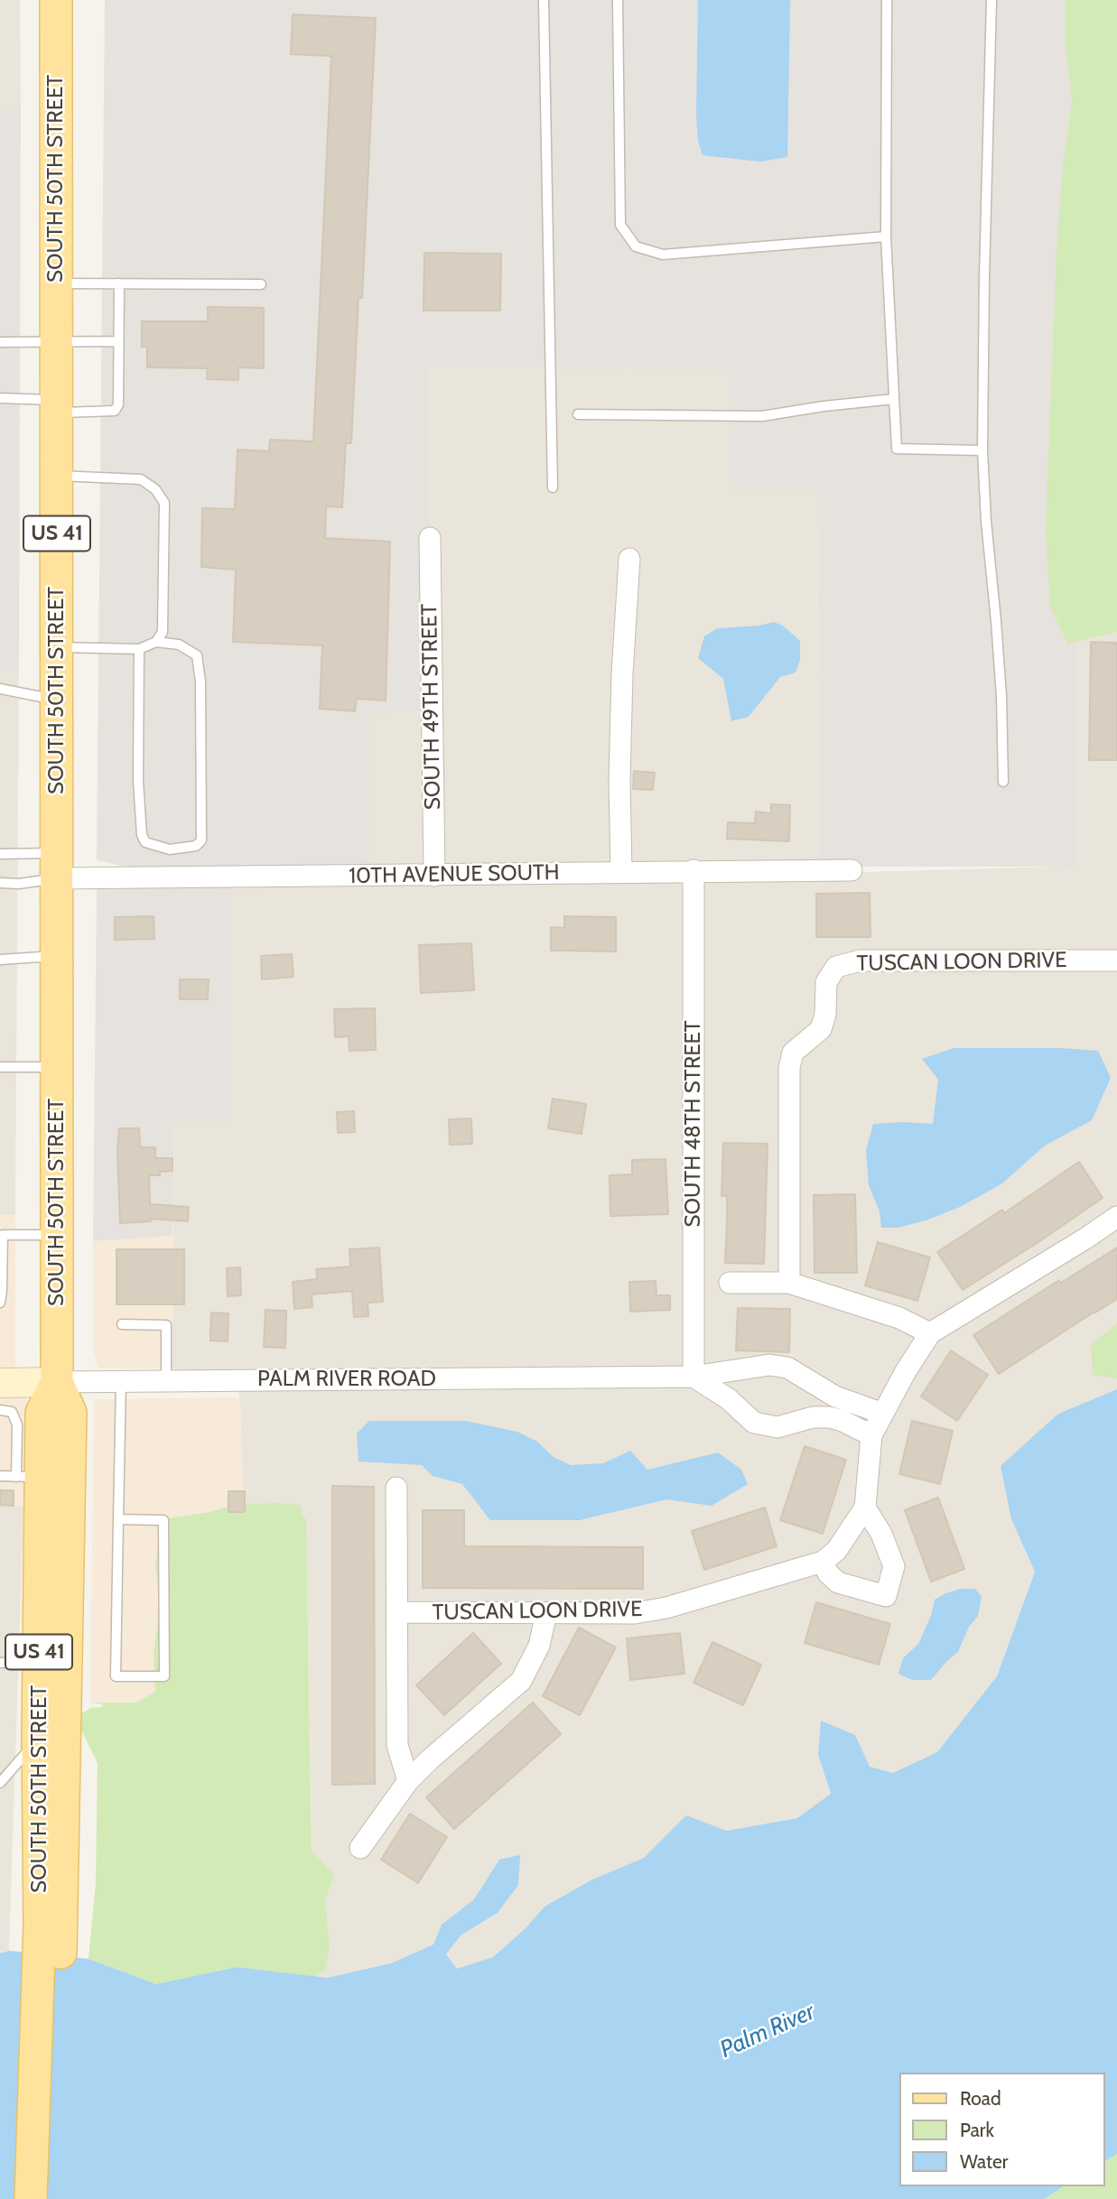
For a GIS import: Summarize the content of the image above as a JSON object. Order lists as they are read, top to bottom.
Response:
{
  "streets": {
    "main road": ["SOUTH 50TH STREET", "US 41"],
    "street": [
      "SOUTH 49TH STREET",
      "10TH AVENUE SOUTH",
      "TUSCAN LOON DRIVE",
      "SOUTH 48TH STREET",
      "PALM RIVER ROAD"
    ]
  },
  "crossings": [
    ["SOUTH 50TH STREET", "10TH AVENUE SOUTH"],
    ["SOUTH 50TH STREET", "PALM RIVER ROAD"],
    ["SOUTH 49TH STREET", "10TH AVENUE SOUTH"],
    ["10TH AVENUE SOUTH", "SOUTH 48TH STREET"],
    ["SOUTH 48TH STREET", "PALM RIVER ROAD"]
  ],
  "water": ["Palm River"],
  "legend": ["Road", "Park", "Water"]
}
